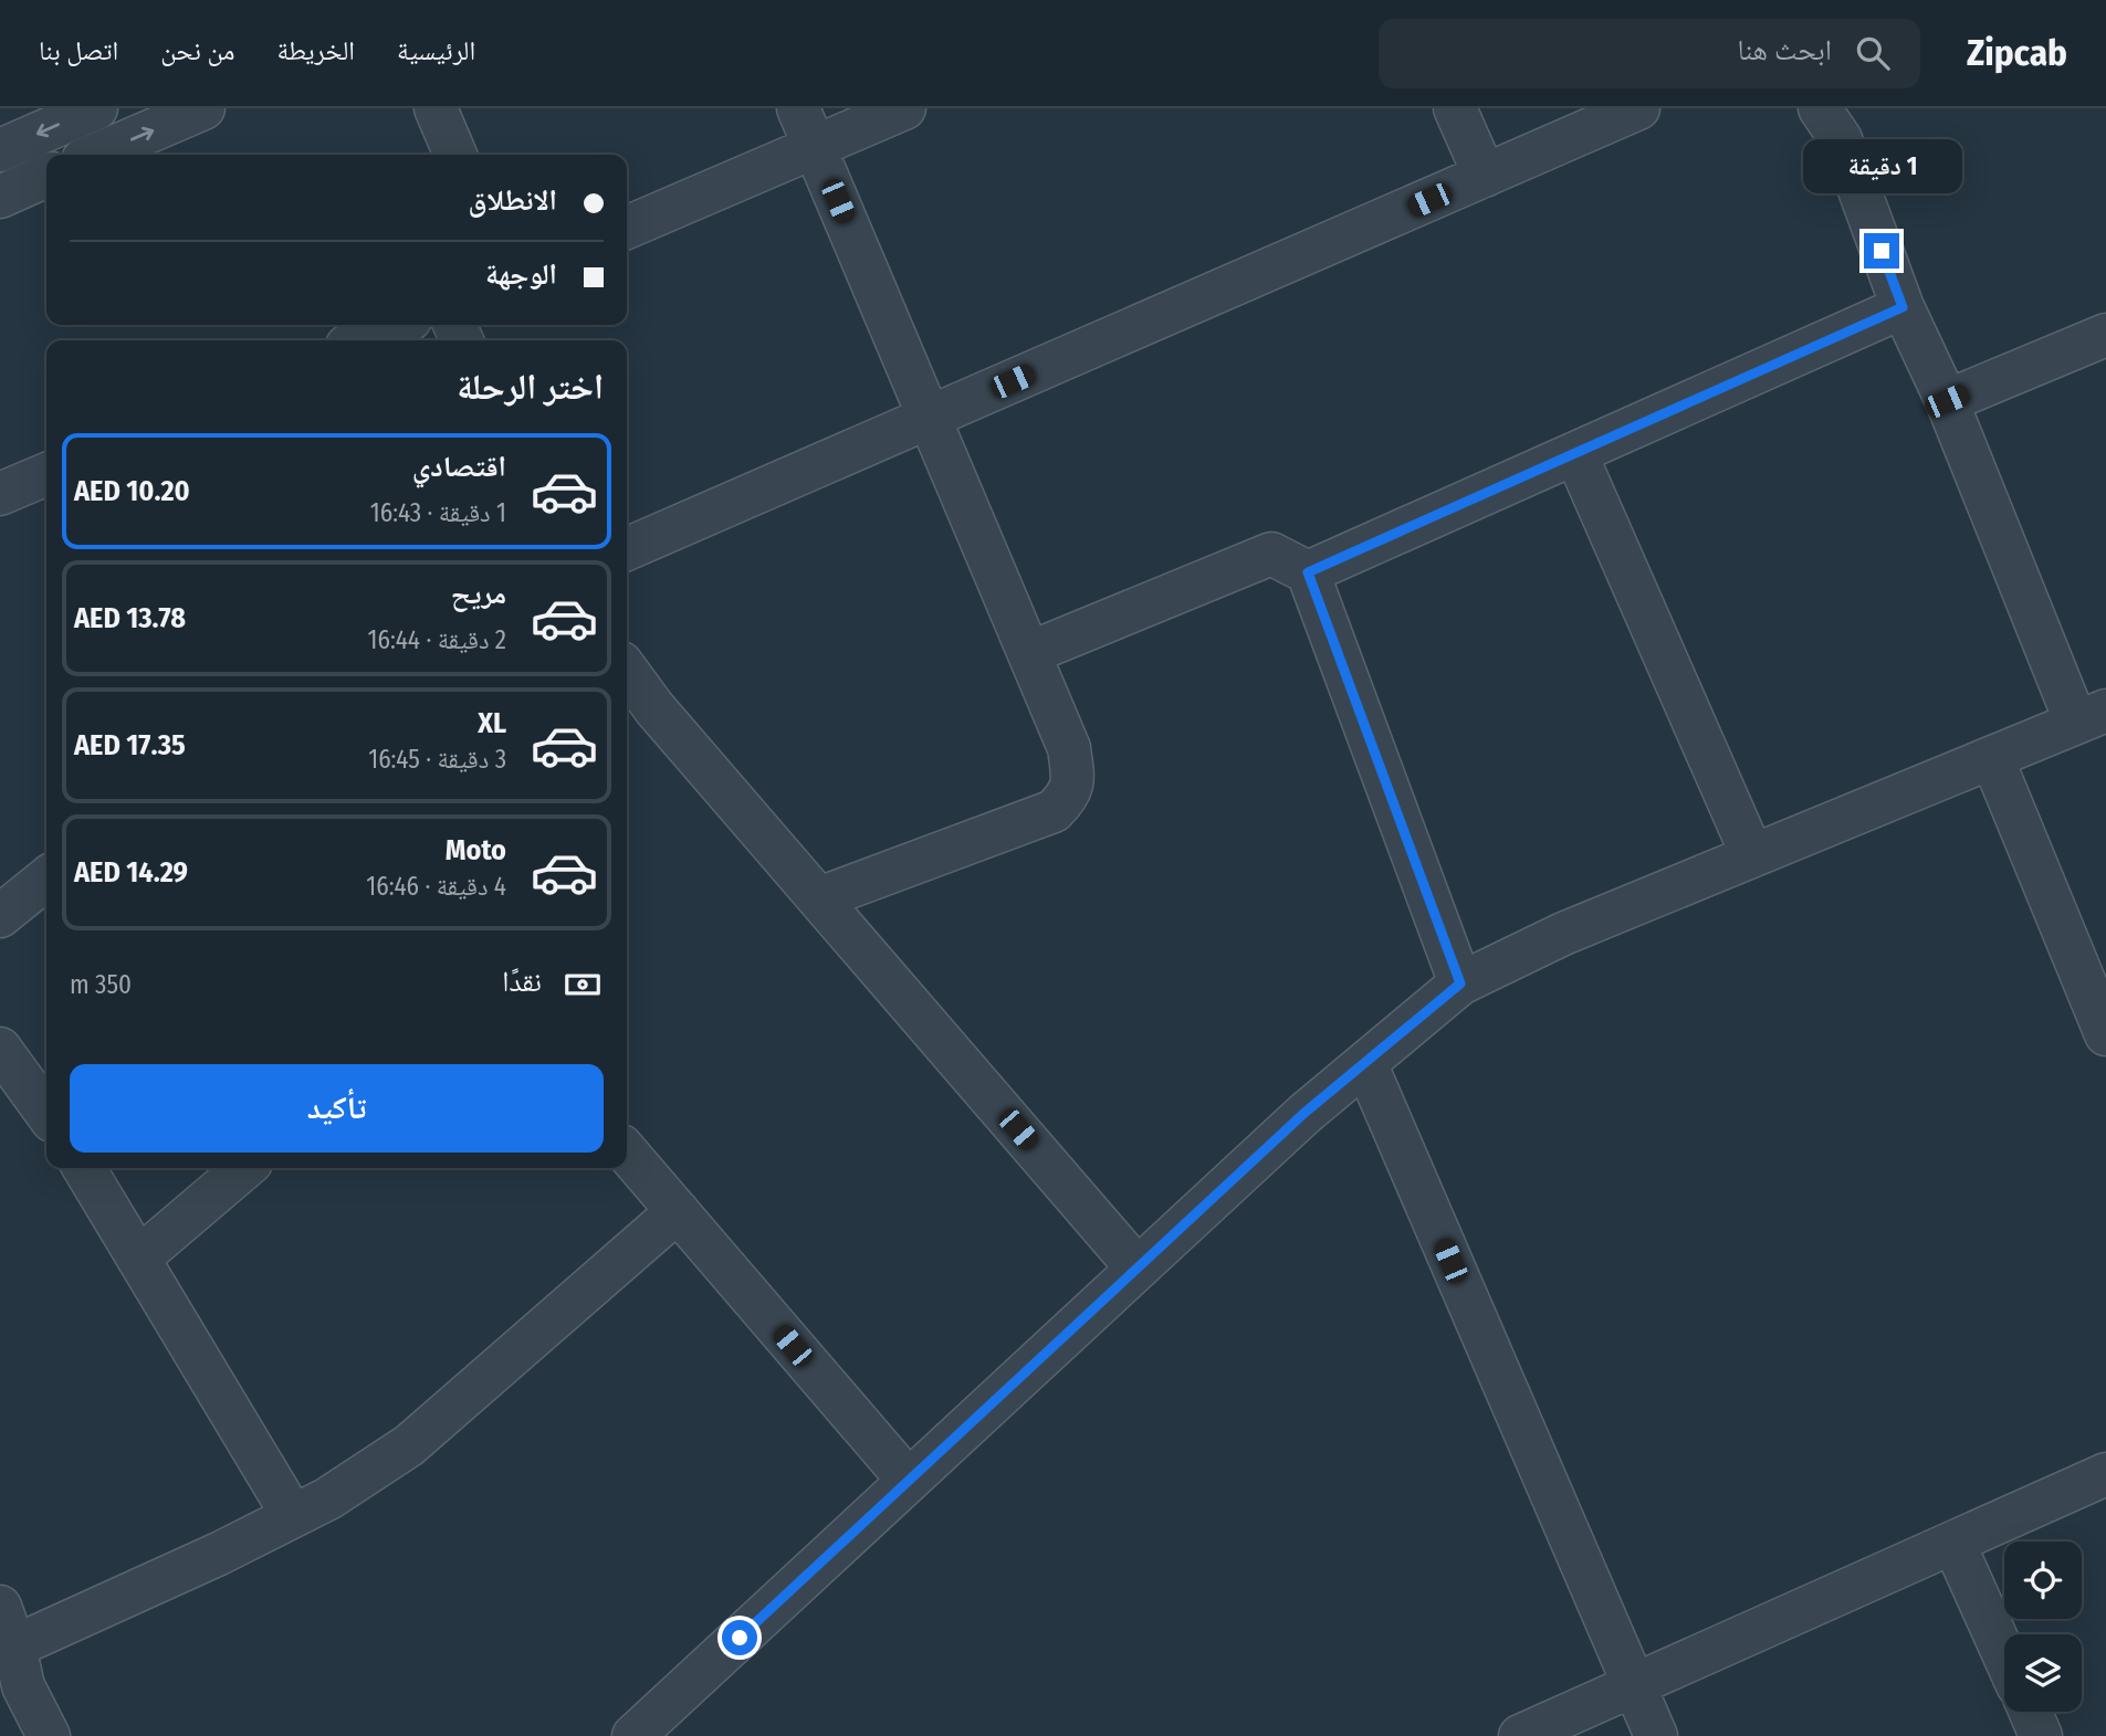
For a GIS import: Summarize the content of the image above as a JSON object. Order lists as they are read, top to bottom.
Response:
{
  "page": {
    "header": "Zipcab",
    "search": "ابحث هنا",
    "nav": [
      "الرئيسية",
      "الخريطة",
      "من نحن",
      "اتصل بنا"
    ],
    "bubble": "1 دقيقة",
    "banner": ["الانطلاق", "الوجهة"],
    "heading": "اختر الرحلة",
    "list": [
      {
        "name": "اقتصادي",
        "note": "1 دقيقة · 16:43",
        "value": "AED 10.20"
      },
      {
        "name": "مريح",
        "note": "2 دقيقة · 16:44",
        "value": "AED 13.78"
      },
      {
        "name": "XL",
        "note": "3 دقيقة · 16:45",
        "value": "AED 17.35"
      },
      {
        "name": "Moto",
        "note": "4 دقيقة · 16:46",
        "value": "AED 14.29"
      }
    ],
    "pay": ["نقدًا", "350 m"],
    "buttons": "تأكيد"
  }
}
